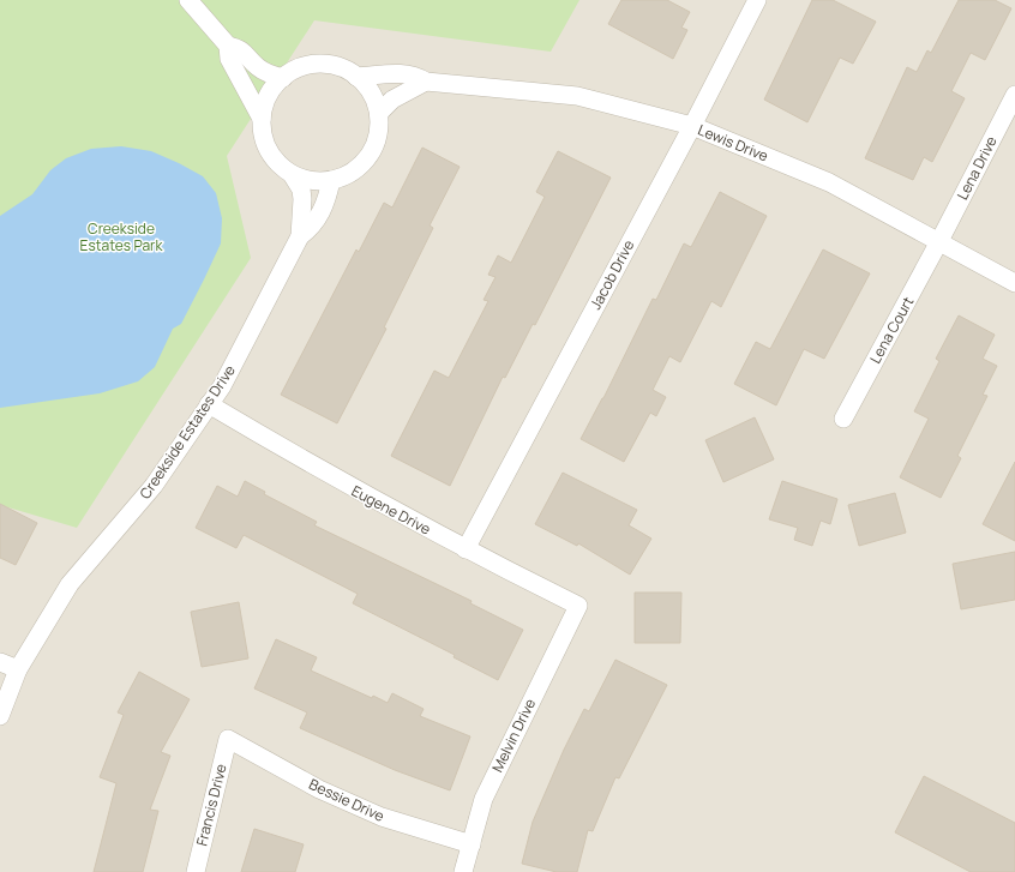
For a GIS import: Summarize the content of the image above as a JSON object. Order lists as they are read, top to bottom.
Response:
{
  "streets": {
    "street": [
      "Lewis Drive",
      "Lena Drive",
      "Jacob Drive",
      "Lena Court",
      "Creekside Estates Drive",
      "Eugene Drive",
      "Melvin Drive",
      "Bessie Drive",
      "Francis Drive"
    ]
  },
  "crossings": [
    ["Lewis Drive", "Lena Drive"],
    ["Lewis Drive", "Jacob Drive"],
    ["Lewis Drive", "Lena Court"],
    ["Lewis Drive", "Creekside Estates Drive"],
    ["Lena Drive", "Lena Court"],
    ["Jacob Drive", "Eugene Drive"],
    ["Creekside Estates Drive", "Eugene Drive"],
    ["Eugene Drive", "Melvin Drive"],
    ["Melvin Drive", "Bessie Drive"],
    ["Bessie Drive", "Francis Drive"]
  ],
  "parks": ["Creekside Estates Park"]
}
